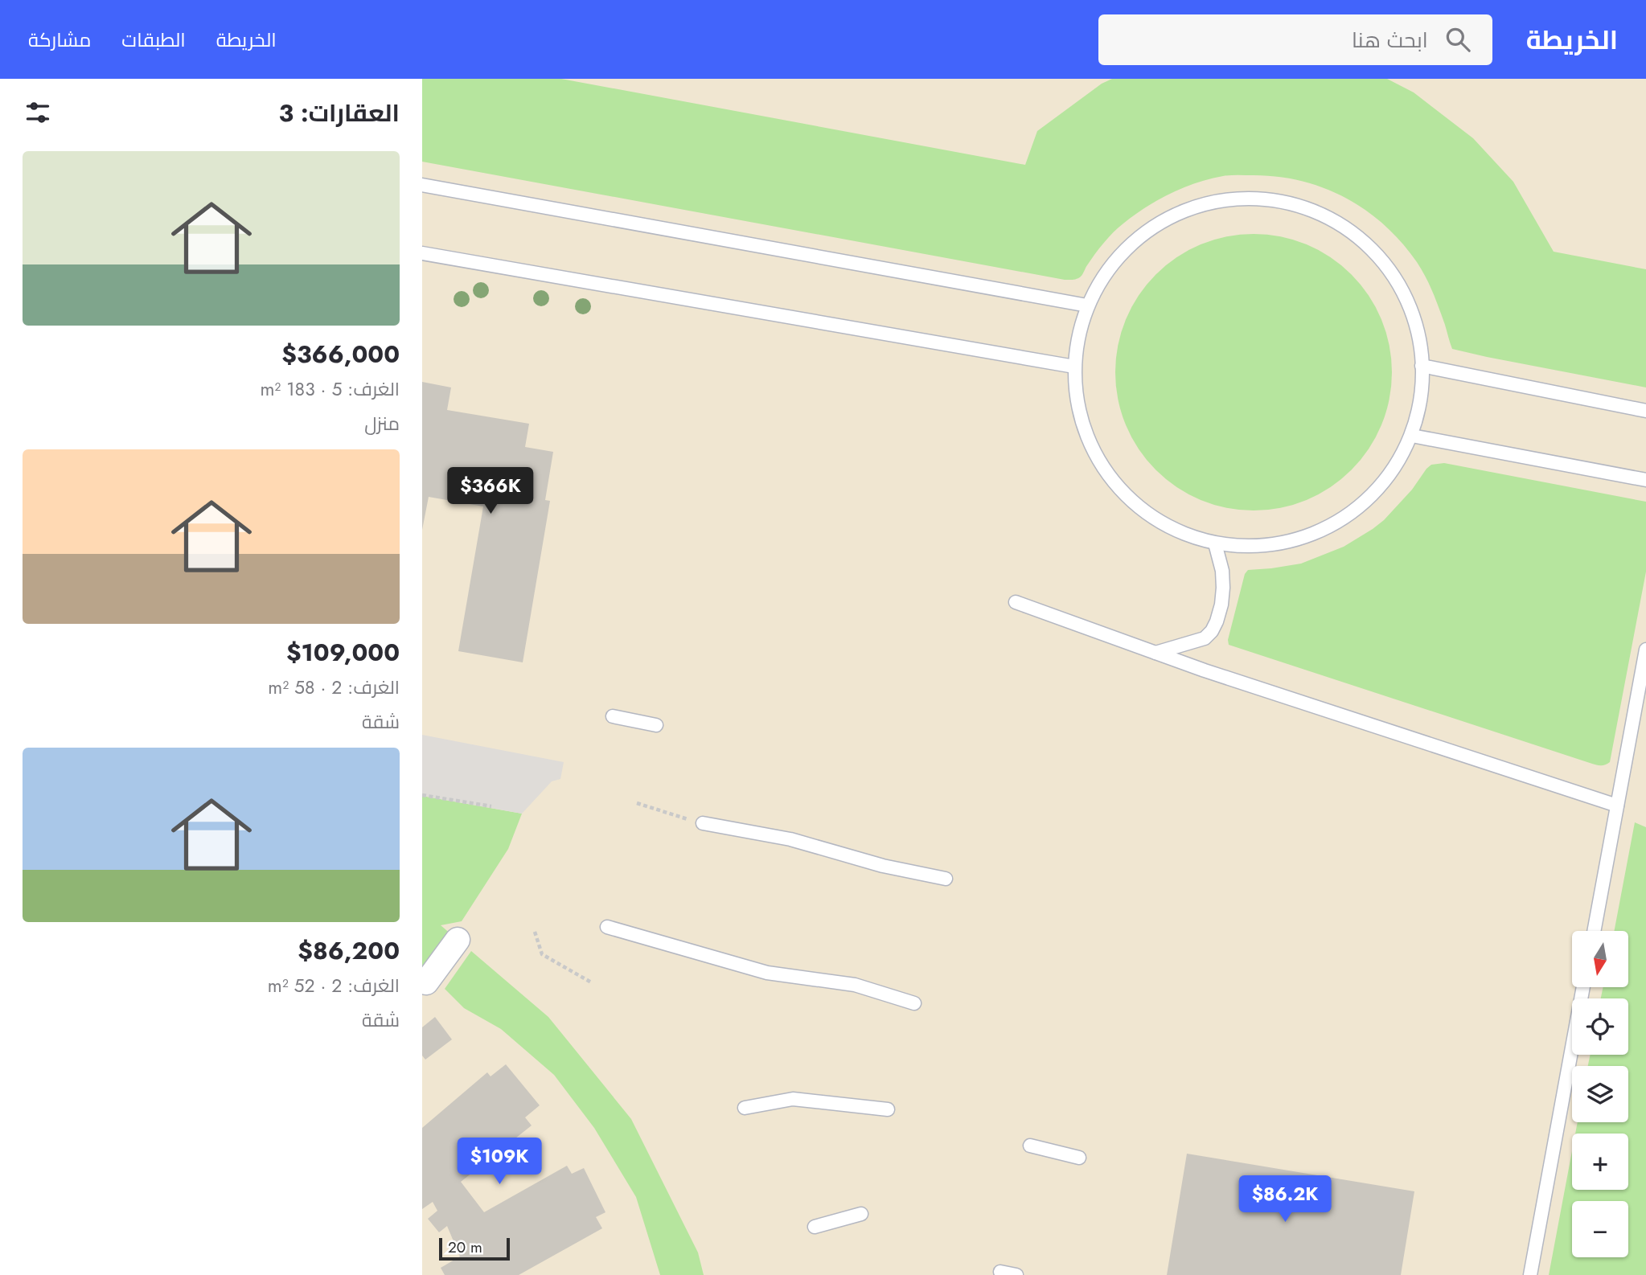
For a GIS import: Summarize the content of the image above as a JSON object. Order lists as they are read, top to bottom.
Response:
{
  "scale_bar": "20 m",
  "north": "bottom",
  "page": {
    "header": "الخريطة",
    "search": "ابحث هنا",
    "nav": ["الخريطة", "الطبقات", "مشاركة"],
    "heading": "العقارات: 3",
    "list": [
      {
        "name": "$366,000",
        "note": "الغرف: 5 · 183 m² · منزل"
      },
      {
        "name": "$109,000",
        "note": "الغرف: 2 · 58 m² · شقة"
      },
      {
        "name": "$86,200",
        "note": "الغرف: 2 · 52 m² · شقة"
      }
    ],
    "price": ["$366K", "$109K", "$86.2K"],
    "map_buttons": ["+", "−"],
    "scale": "20 m"
  }
}
